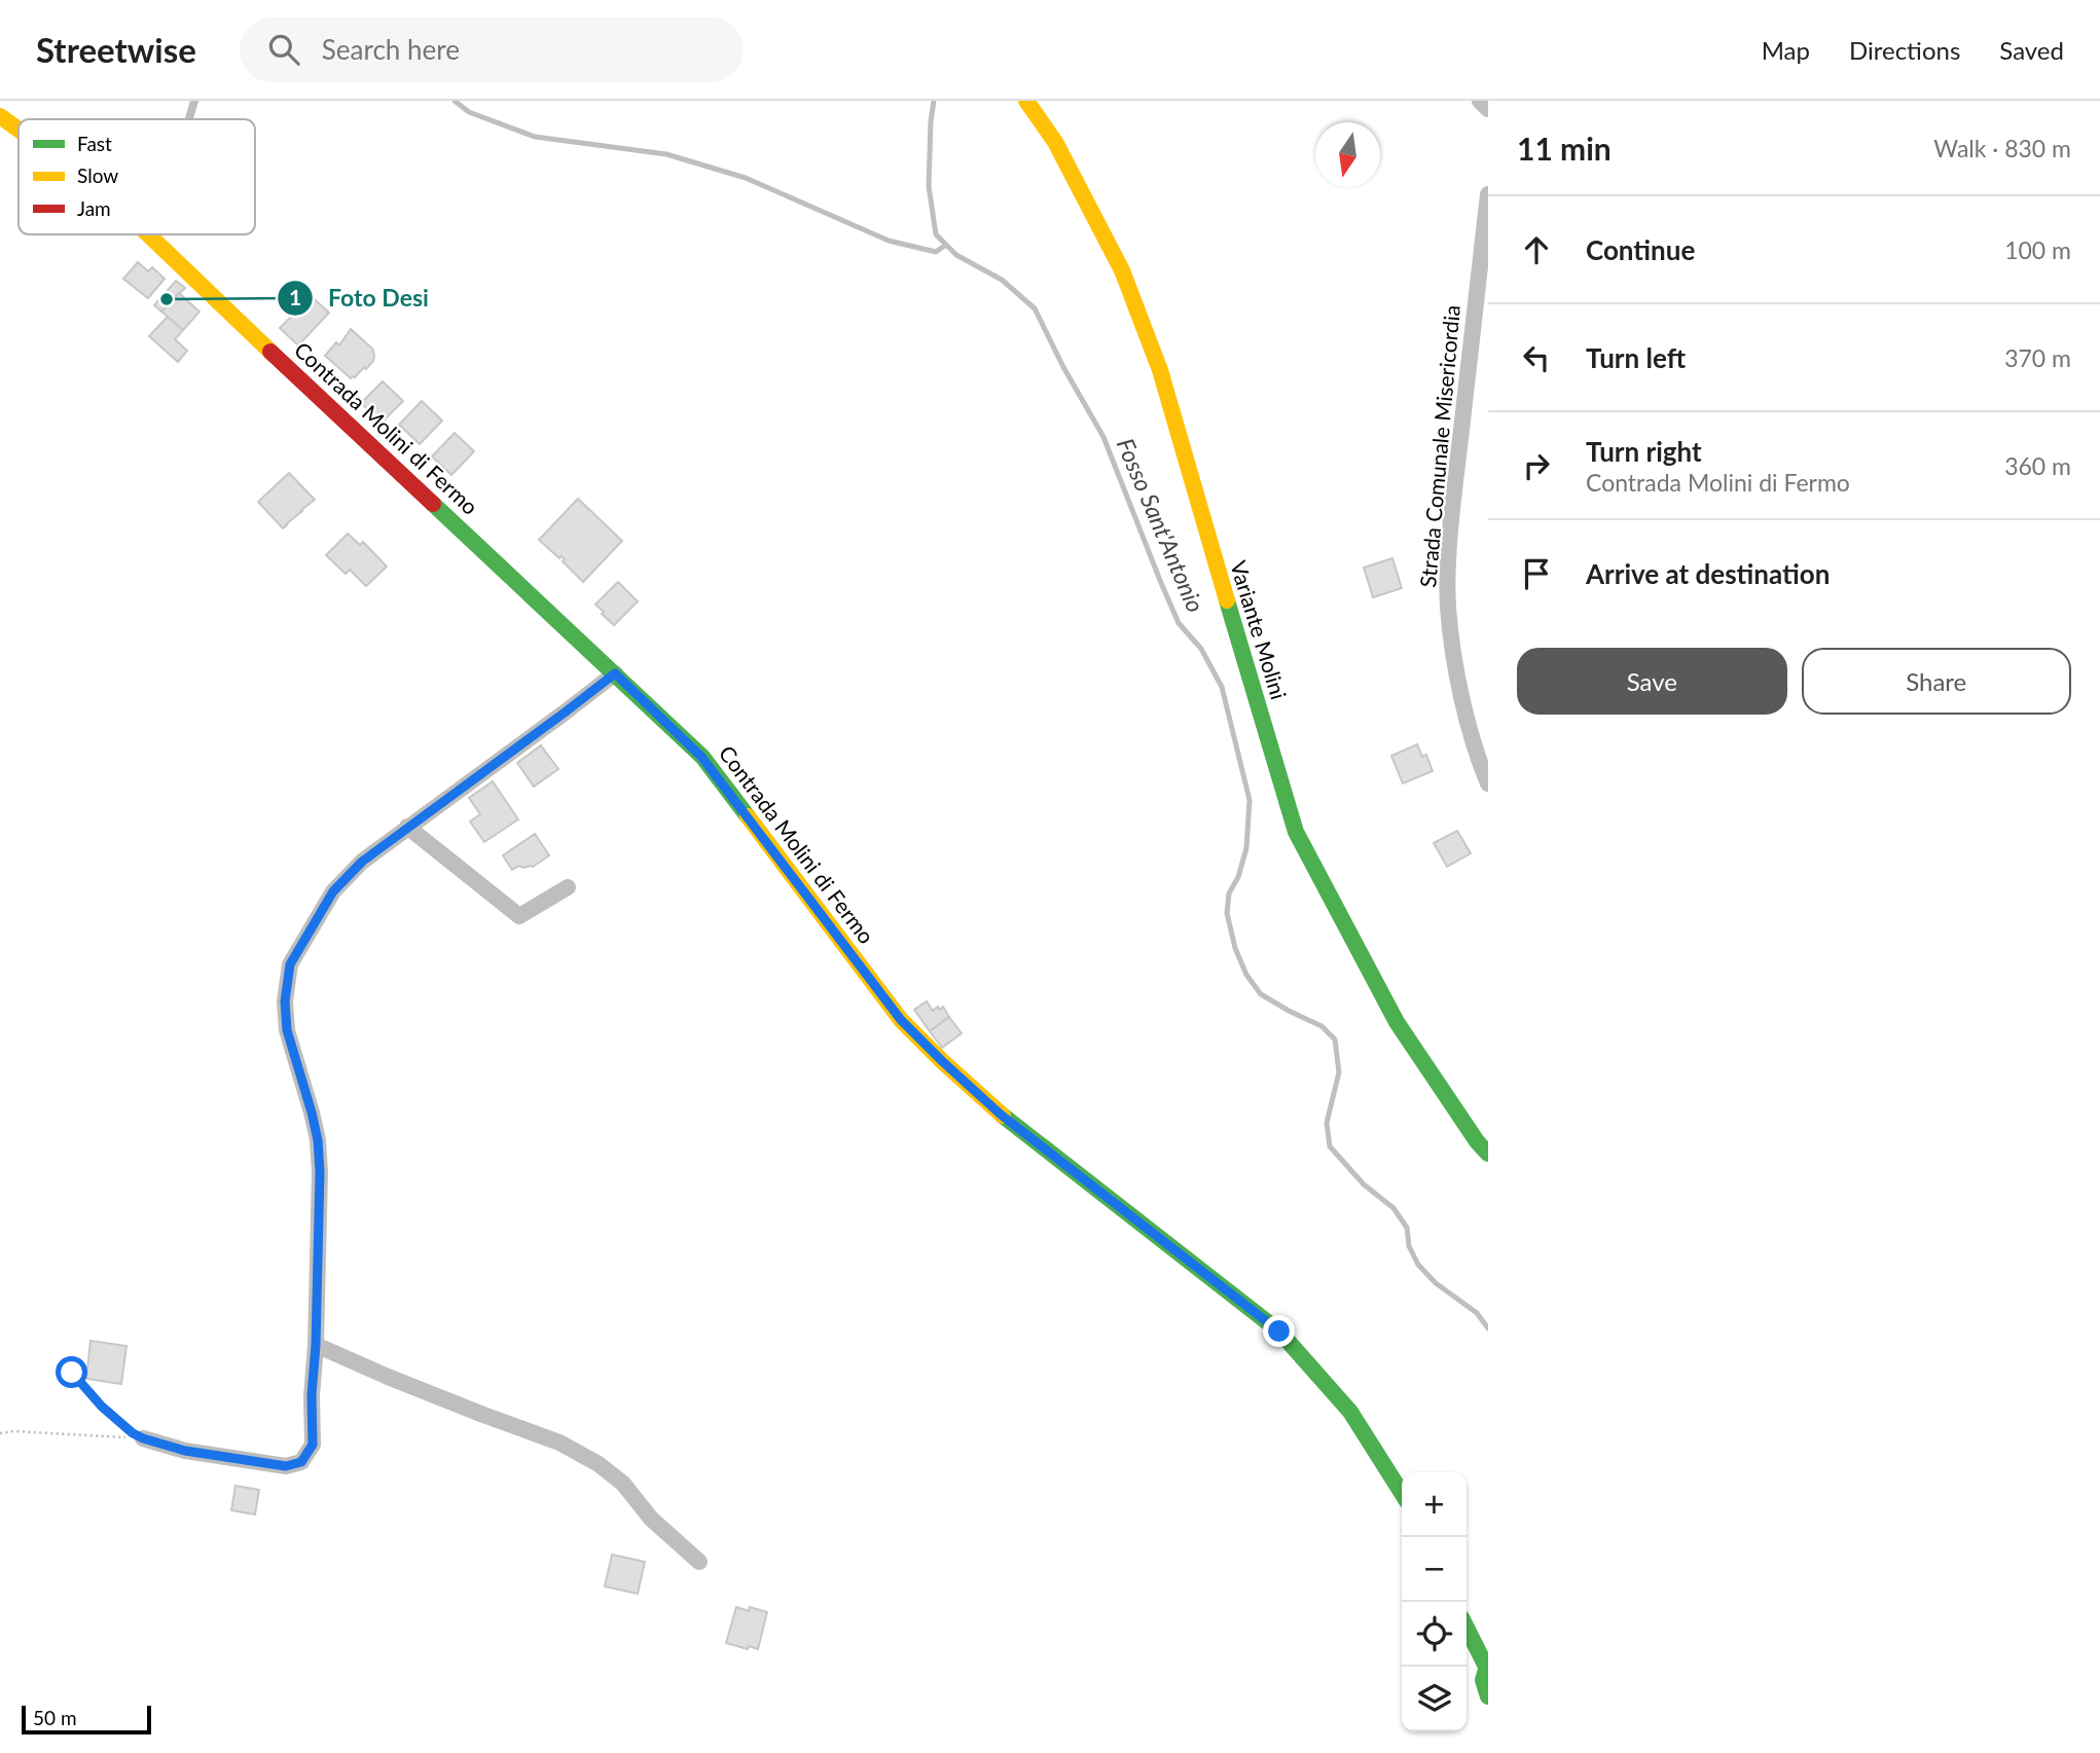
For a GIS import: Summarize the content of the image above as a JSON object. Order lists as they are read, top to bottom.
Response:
{
  "streets": {
    "main road": ["Contrada Molini di Fermo", "Variante Molini"],
    "street": ["Strada Comunale Misericordia"]
  },
  "water": ["Fosso Sant'Antonio"],
  "places": ["Foto Desi"],
  "legend": ["Fast", "Slow", "Jam"],
  "scale_bar": "50 m",
  "north": "bottom",
  "page": {
    "header": "Streetwise",
    "search": "Search here",
    "nav": ["Map", "Directions", "Saved"],
    "heading": ["11 min", "Walk · 830 m"],
    "list": [
      ["Continue", "100 m"],
      ["Turn left", "370 m"],
      ["Turn right", "Contrada Molini di Fermo", "360 m"],
      "Arrive at destination"
    ],
    "buttons": ["Save", "Share"],
    "map_buttons": ["+", "−"],
    "scale": "50 m"
  }
}
